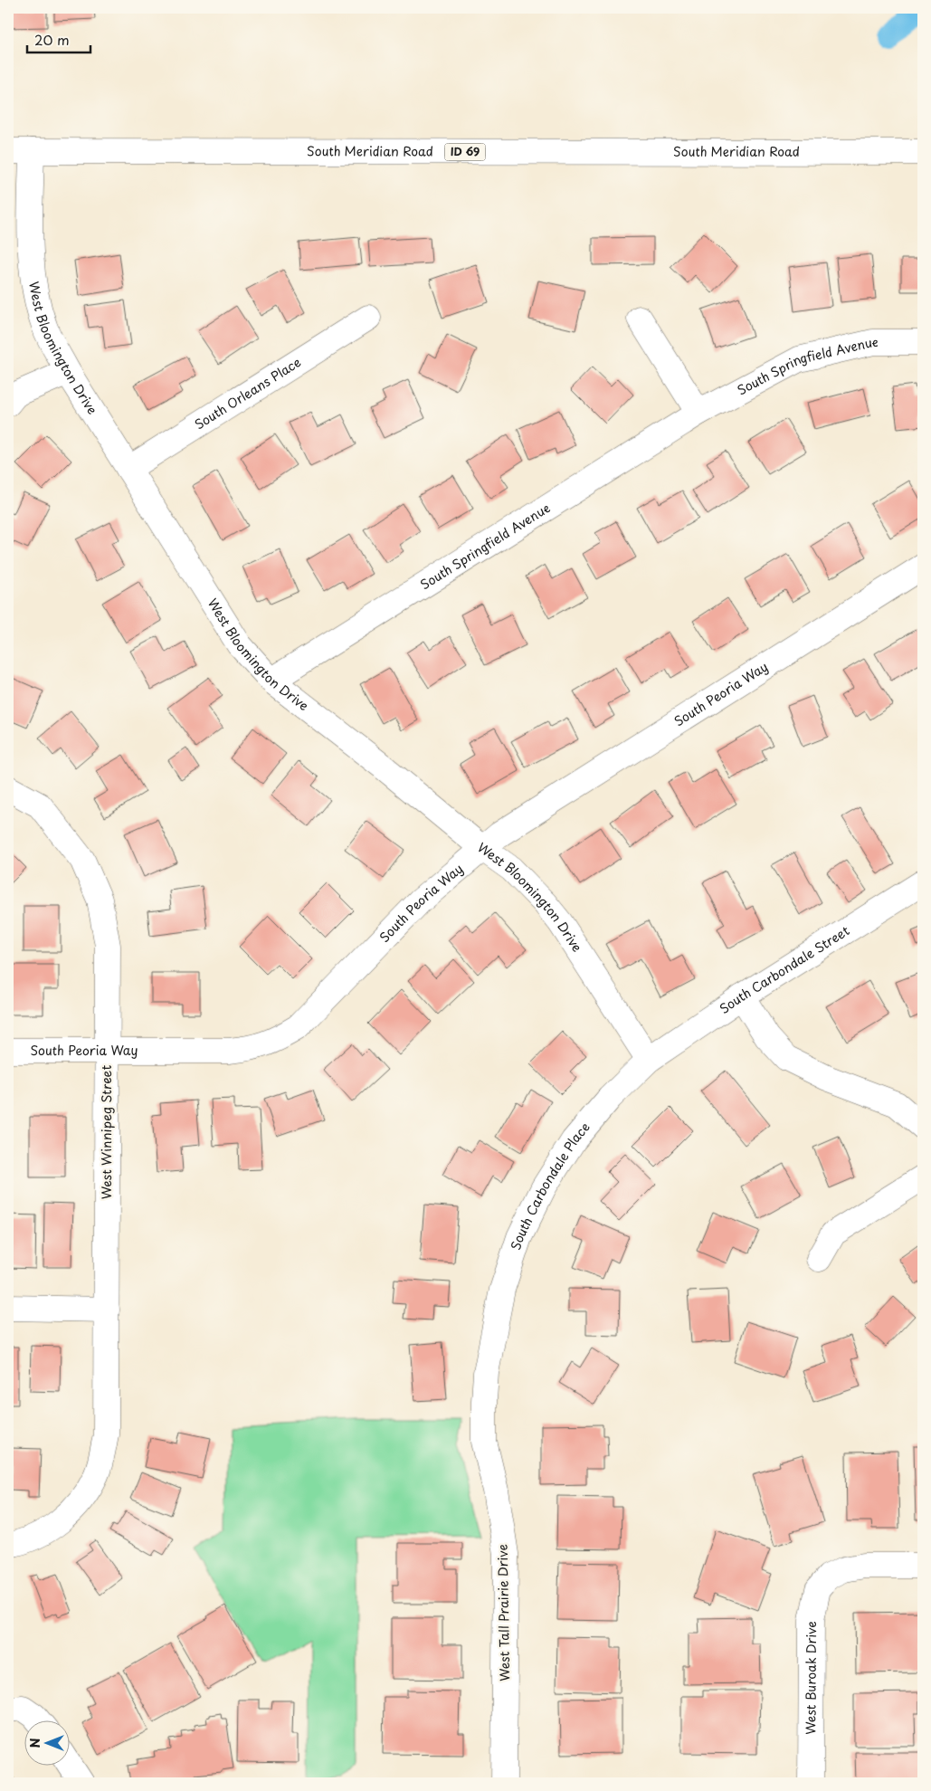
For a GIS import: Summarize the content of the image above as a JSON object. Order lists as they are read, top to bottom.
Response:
{
  "streets": {
    "street": [
      "South Meridian Road",
      "ID 69",
      "West Bloomington Drive",
      "South Springfield Avenue",
      "South Orleans Place",
      "South Peoria Way",
      "South Carbondale Street",
      "West Winnipeg Street",
      "South Carbondale Place",
      "West Tall Prairie Drive",
      "West Buroak Drive"
    ]
  },
  "crossings": [
    ["South Meridian Road", "West Bloomington Drive"],
    ["West Bloomington Drive", "South Springfield Avenue"],
    ["West Bloomington Drive", "South Orleans Place"],
    ["West Bloomington Drive", "South Peoria Way"],
    ["West Bloomington Drive", "South Carbondale Street"],
    ["West Bloomington Drive", "South Carbondale Place"],
    ["South Peoria Way", "West Winnipeg Street"],
    ["South Carbondale Street", "South Carbondale Place"],
    ["South Carbondale Place", "West Tall Prairie Drive"]
  ],
  "scale_bar": "20 m",
  "north": "left"
}
